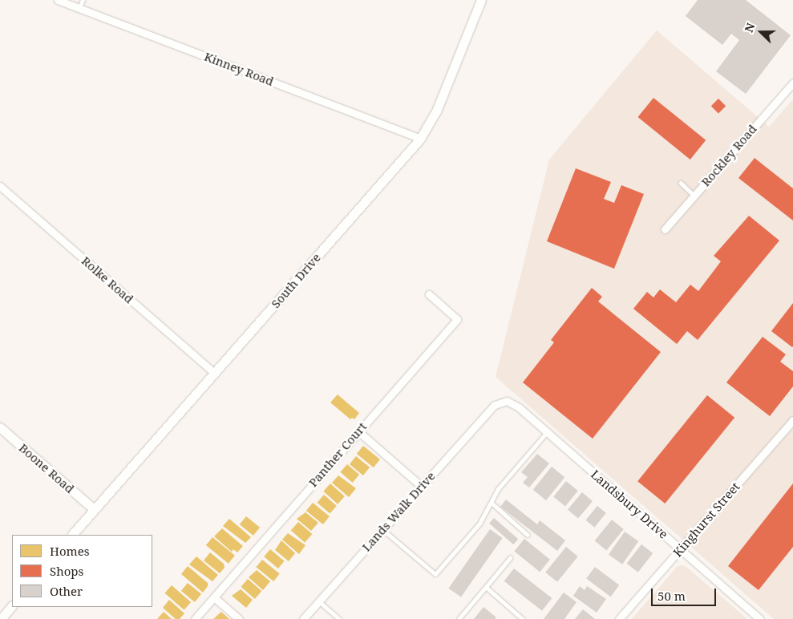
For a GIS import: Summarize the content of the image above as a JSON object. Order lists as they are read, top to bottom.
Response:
{
  "streets": {
    "street": [
      "Kinney Road",
      "Rockley Road",
      "Rolke Road",
      "South Drive",
      "Panther Court",
      "Boone Road",
      "Landsbury Drive",
      "Lands Walk Drive",
      "Kinghurst Street"
    ]
  },
  "crossings": [
    ["Kinney Road", "South Drive"],
    ["Rolke Road", "South Drive"],
    ["South Drive", "Boone Road"],
    ["Landsbury Drive", "Lands Walk Drive"],
    ["Landsbury Drive", "Kinghurst Street"]
  ],
  "legend": ["Homes", "Shops", "Other"],
  "scale_bar": "50 m",
  "north": "left"
}
